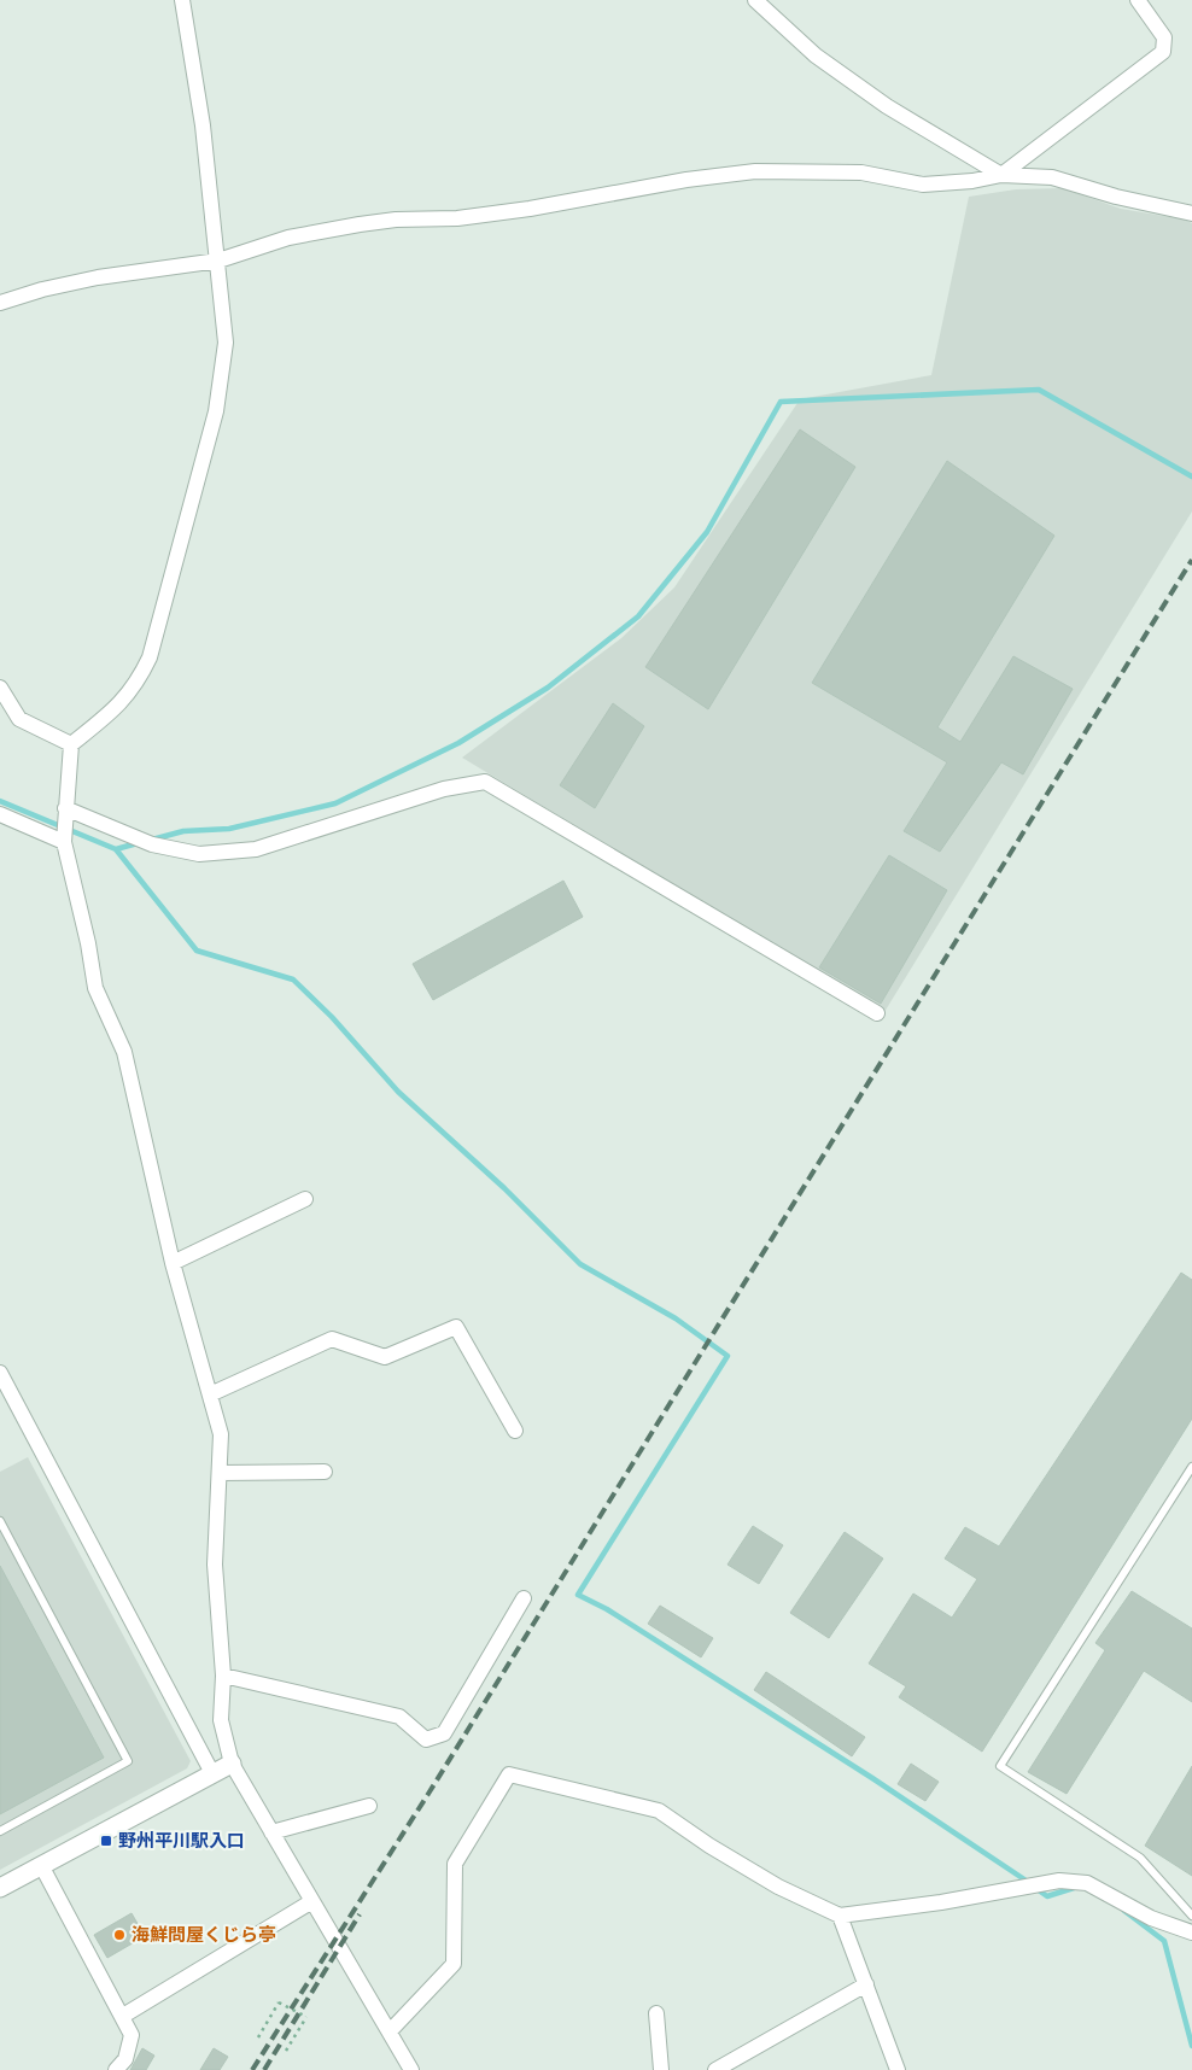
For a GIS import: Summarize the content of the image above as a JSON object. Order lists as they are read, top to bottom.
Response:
{
  "places": {
    "transit": ["野州平川駅入口"],
    "other": ["海鮮問屋くじら亭"]
  }
}
